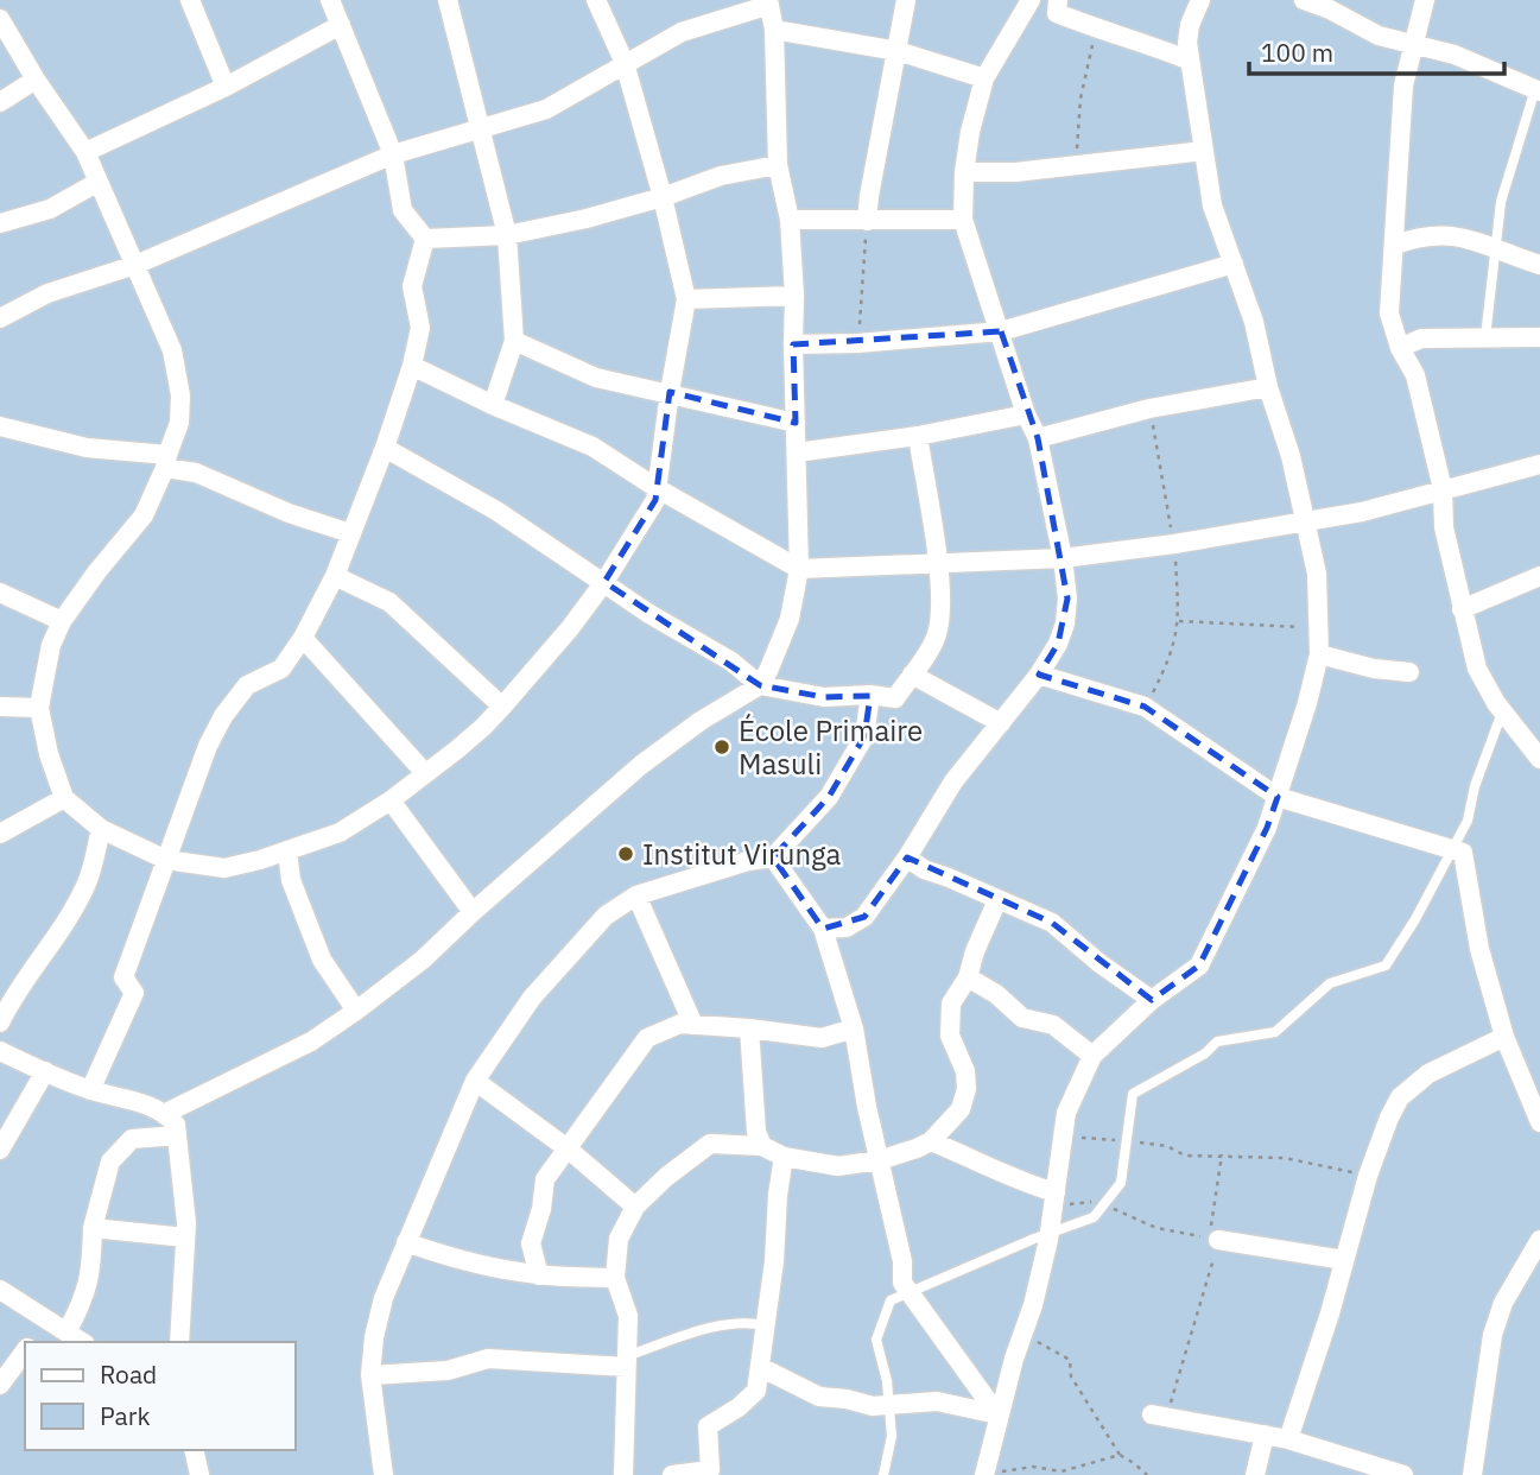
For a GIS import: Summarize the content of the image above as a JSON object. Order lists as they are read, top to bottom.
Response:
{
  "places": ["École Primaire Masuli", "Institut Virunga"],
  "legend": ["Road", "Park"],
  "scale_bar": "100 m"
}
